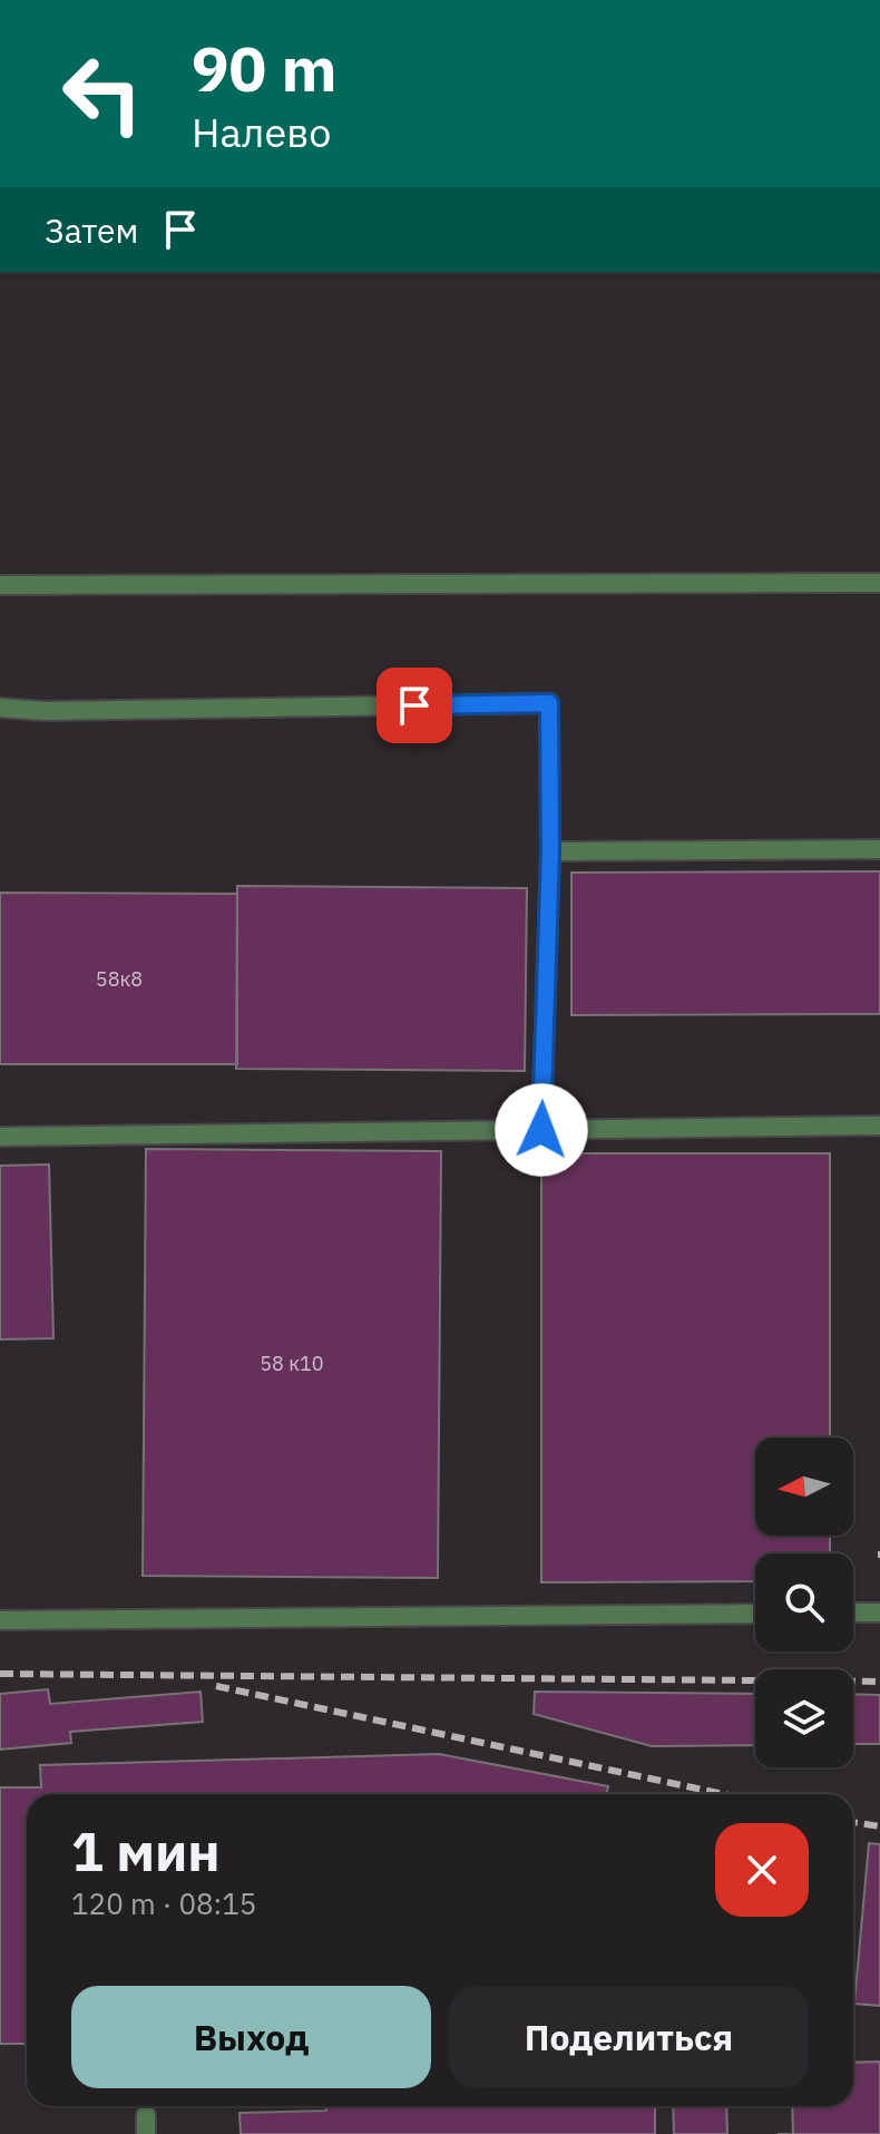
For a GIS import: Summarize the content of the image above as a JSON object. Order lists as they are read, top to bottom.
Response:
{
  "house_numbers": ["58к8", "58 к10"],
  "north": "left",
  "page": {
    "turn": ["90 m", "Налево"],
    "then": "Затем",
    "heading": ["1 мин", "120 m · 08:15"],
    "buttons": ["Выход", "Поделиться"]
  }
}
